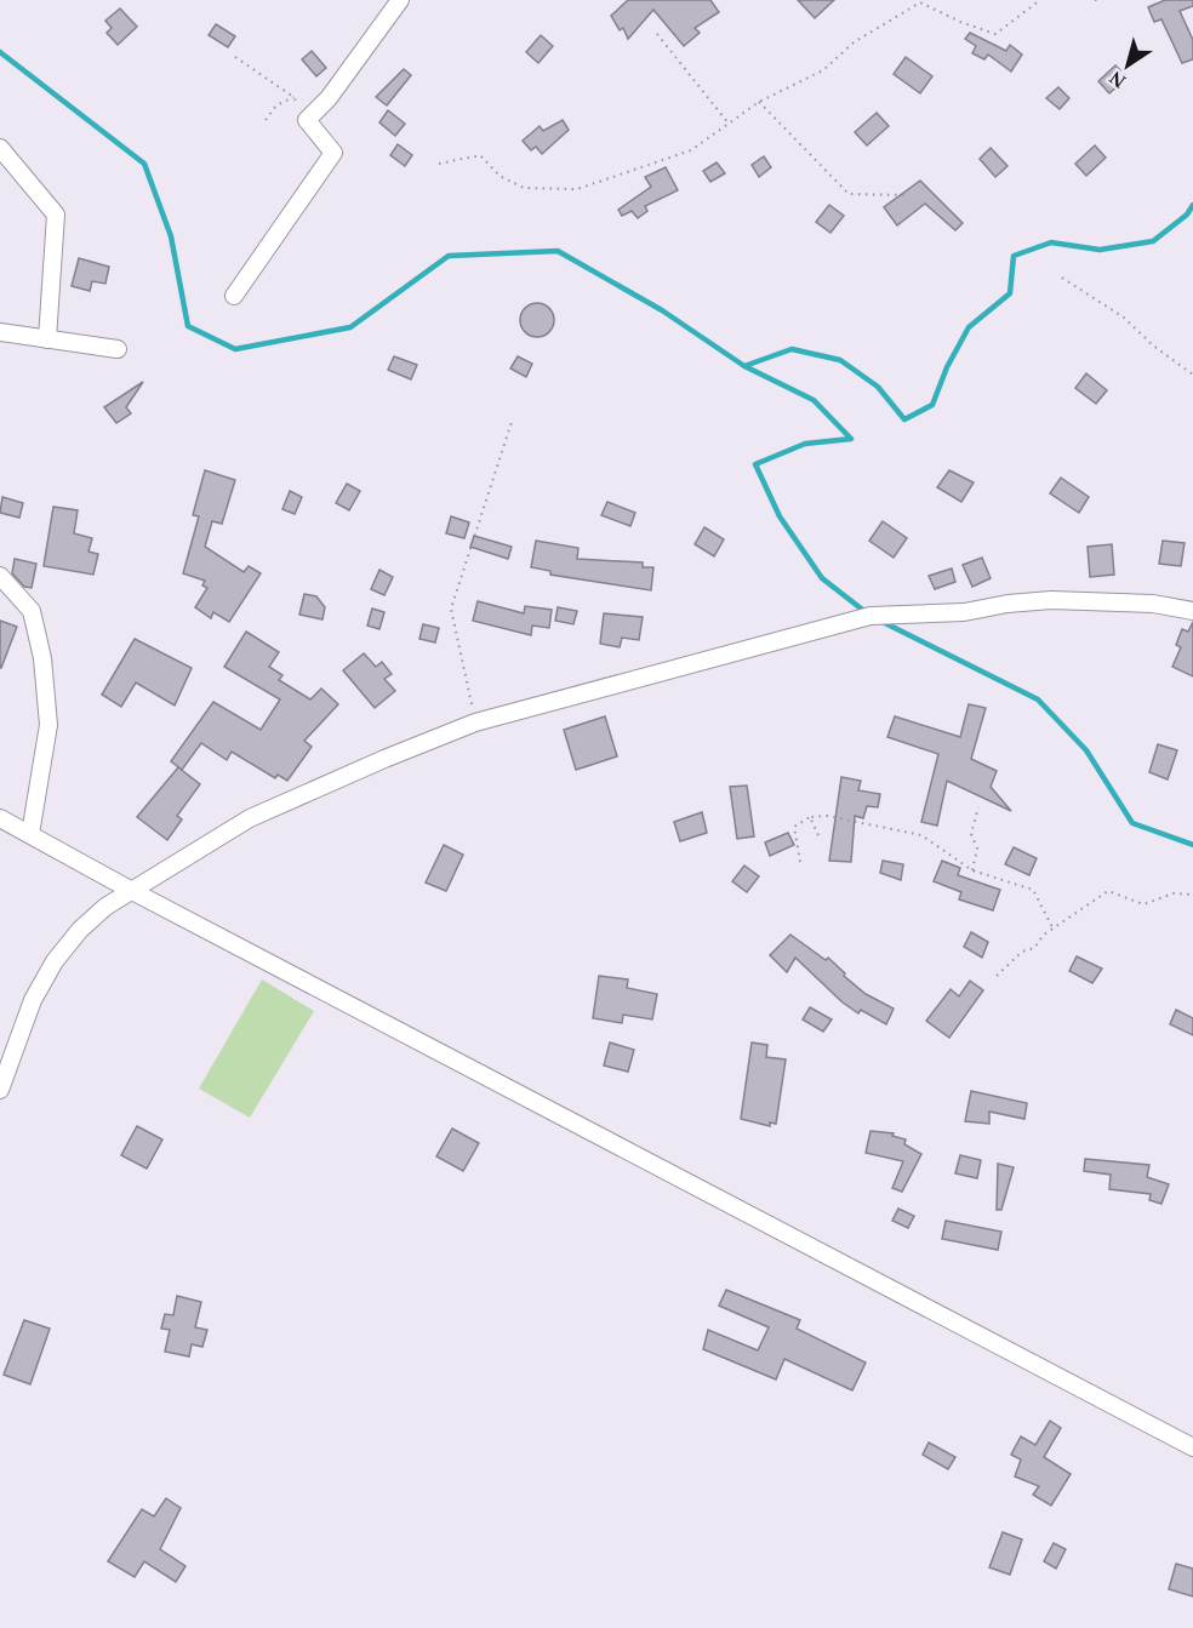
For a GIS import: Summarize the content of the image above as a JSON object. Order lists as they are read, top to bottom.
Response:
{
  "north": "bottom left"
}
